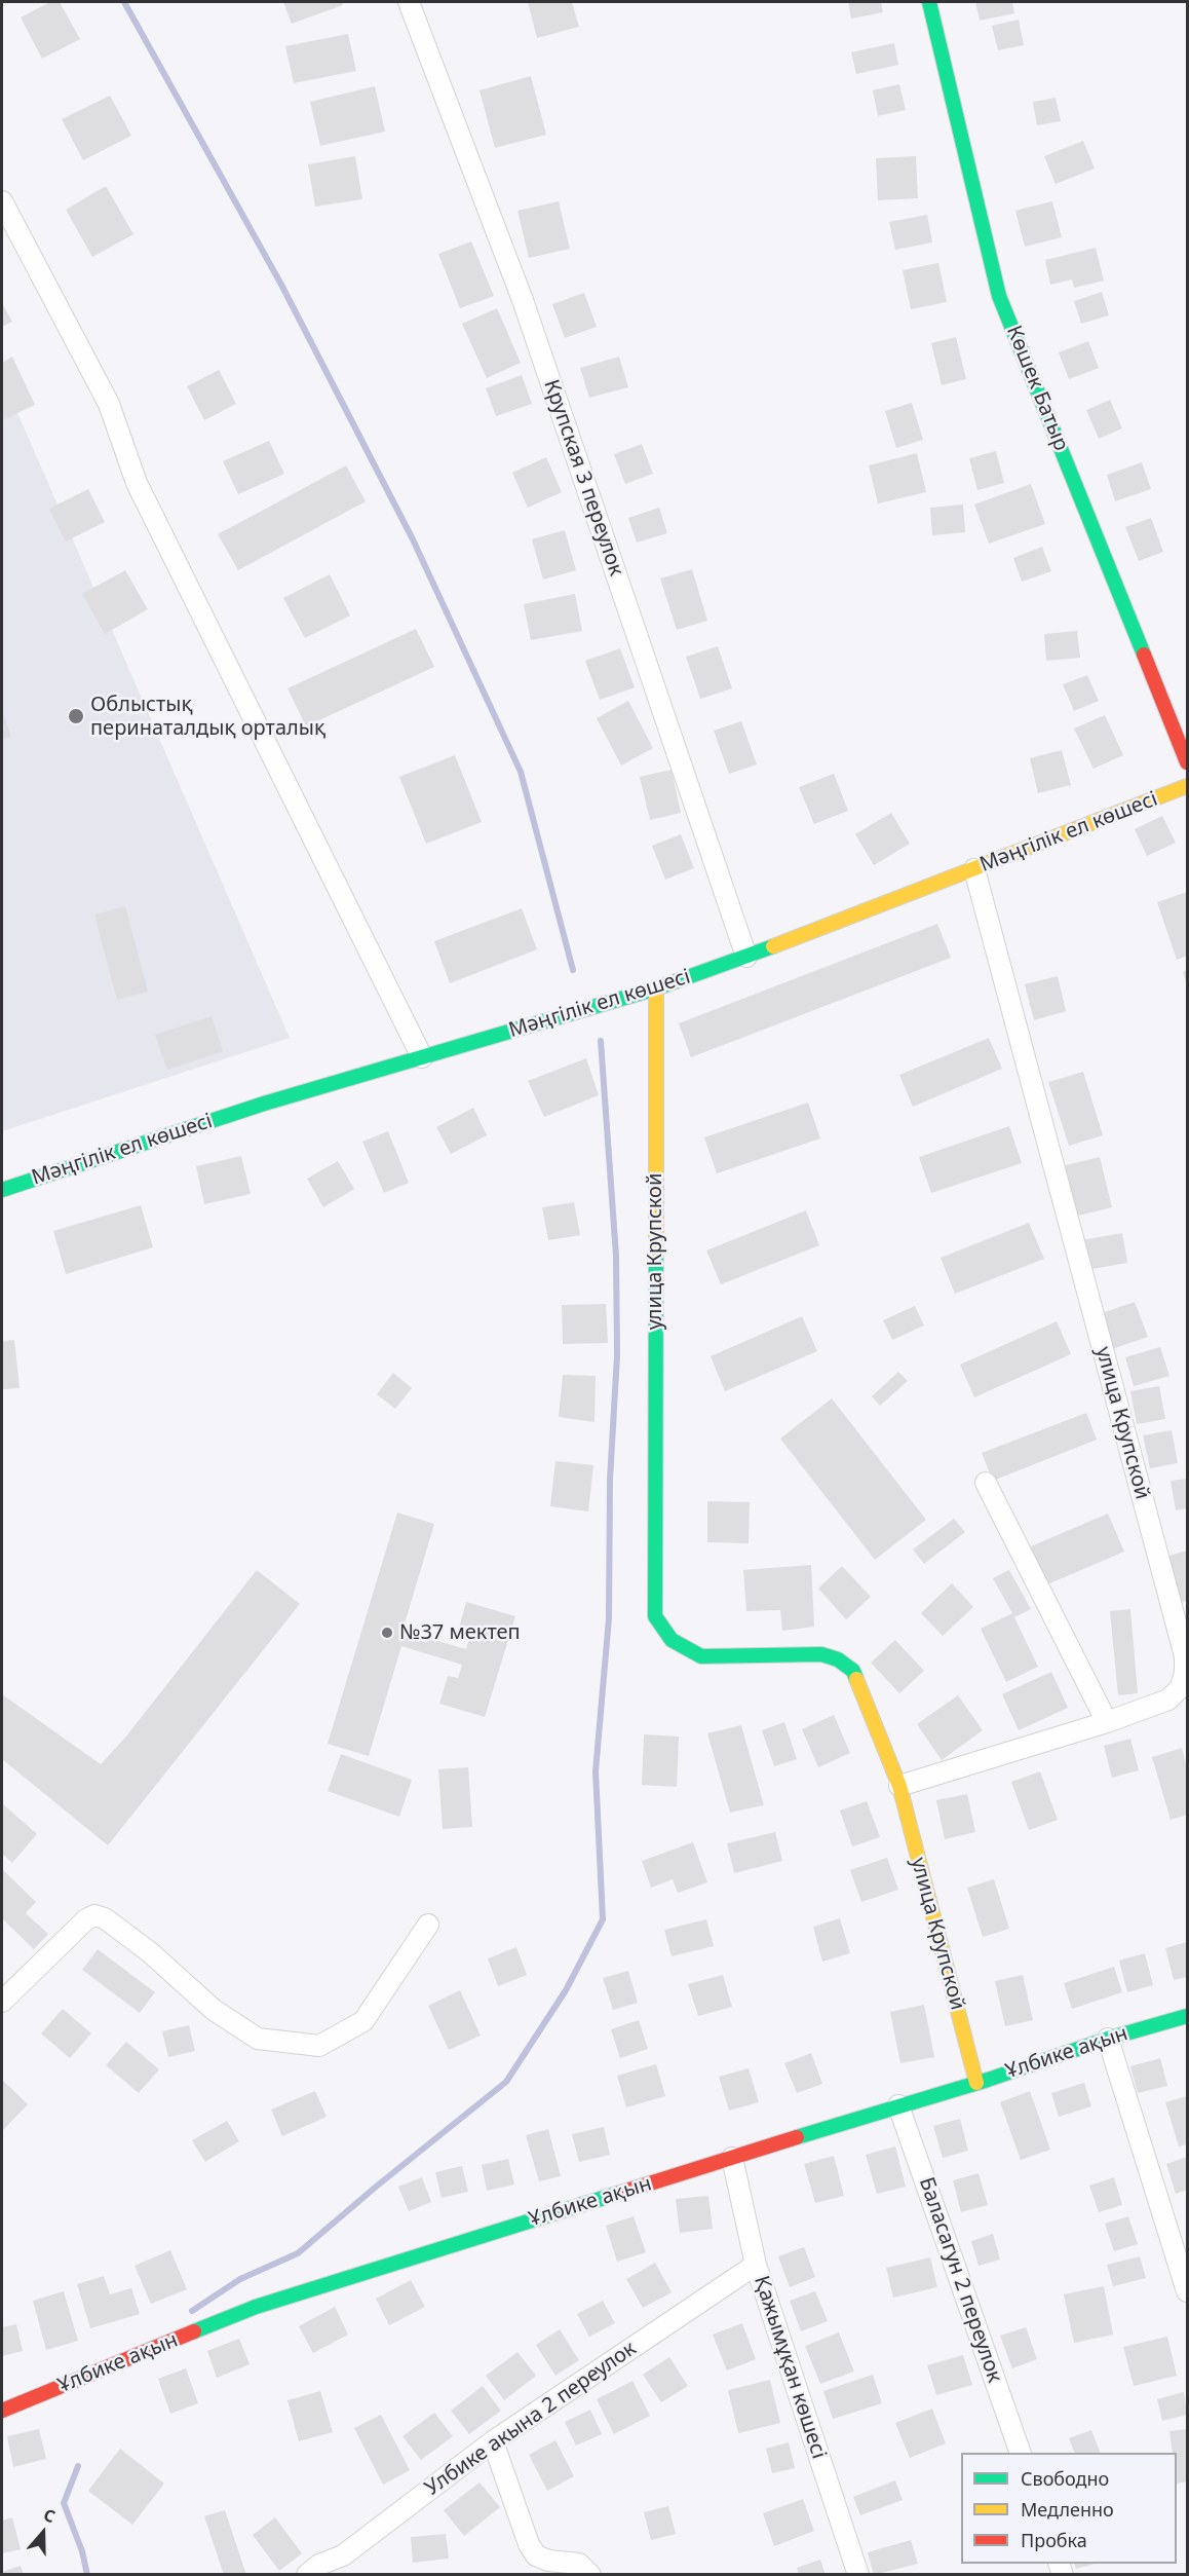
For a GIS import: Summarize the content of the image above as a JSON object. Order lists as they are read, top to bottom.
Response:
{
  "streets": {
    "street": [
      "Көшек Батыр",
      "Крупская 3 переулок",
      "Мәңгілік ел көшесі",
      "улица Крупской",
      "Ұлбике ақын",
      "Баласагун 2 переулок",
      "Қажымұқан көшесі",
      "Улбике акына 2 переулок"
    ]
  },
  "crossings": [
    ["Крупская 3 переулок", "Мәңгілік ел көшесі"],
    ["Мәңгілік ел көшесі", "улица Крупской"],
    ["улица Крупской", "Ұлбике ақын"],
    ["Ұлбике ақын", "Баласагун 2 переулок"],
    ["Ұлбике ақын", "Қажымұқан көшесі"],
    ["Қажымұқан көшесі", "Улбике акына 2 переулок"]
  ],
  "places": ["Облыстық перинаталдық орталық", "№37 мектеп"],
  "legend": ["Свободно", "Медленно", "Пробка"],
  "north": "top"
}
